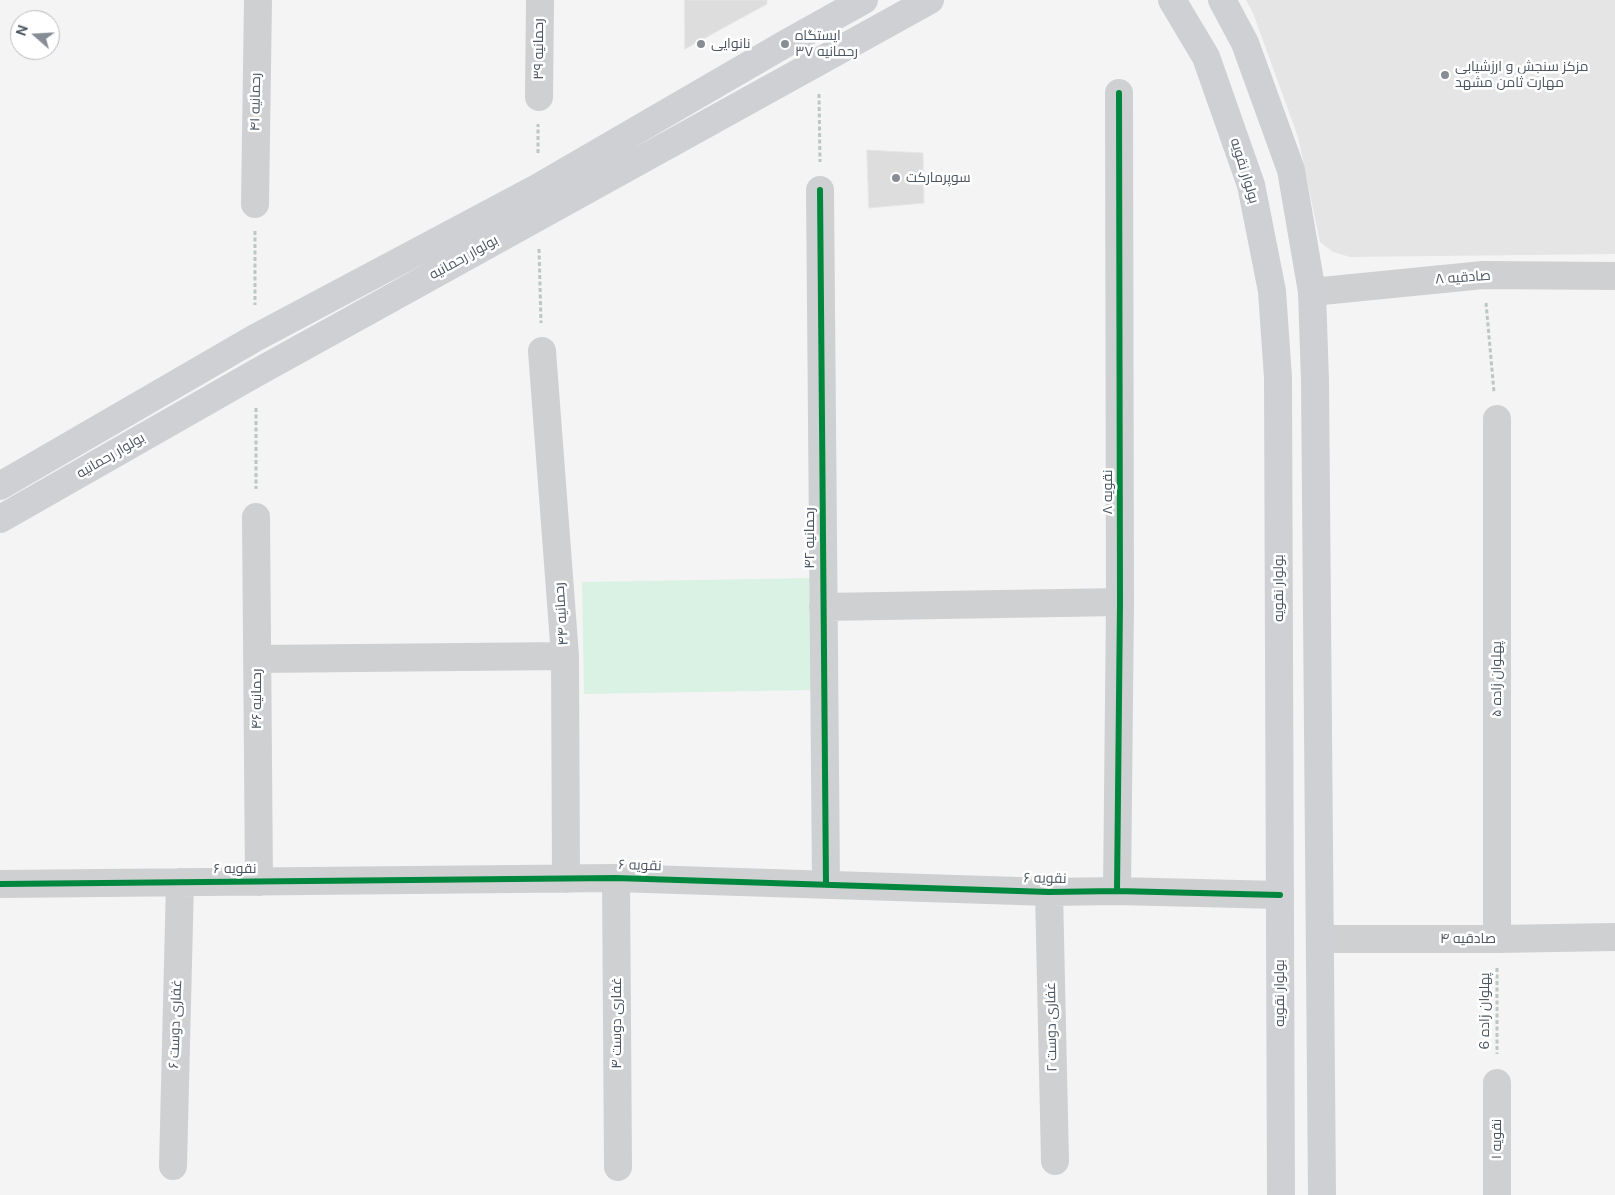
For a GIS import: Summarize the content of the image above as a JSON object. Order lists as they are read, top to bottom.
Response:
{
  "streets": {
    "main road": ["بولوار نقویه", "بولوار رحمانیه"],
    "street": [
      "رحمانیه ۳۹",
      "رحمانیه ۴۱",
      "صادقیه ۸",
      "نقویه ۸",
      "رحمانیه ۴۲",
      "رحمانیه ۴۴",
      "پهلوان زاده ۵",
      "رحمانیه ۴۶",
      "نقویه ۶",
      "صادقیه ۴",
      "غفاری دوست ۴",
      "غفاری دوست ۶",
      "غفاری دوست ۲",
      "نقویه ۱"
    ],
    "path": ["پهلوان زاده 6"]
  },
  "crossings": [
    ["بولوار نقویه", "نقویه ۶"],
    ["نقویه ۸", "نقویه ۶"],
    ["رحمانیه ۴۲", "نقویه ۶"],
    ["رحمانیه ۴۴", "نقویه ۶"],
    ["پهلوان زاده ۵", "صادقیه ۴"],
    ["پهلوان زاده ۵", "پهلوان زاده 6"],
    ["رحمانیه ۴۶", "نقویه ۶"],
    ["نقویه ۶", "غفاری دوست ۴"],
    ["نقویه ۶", "غفاری دوست ۶"],
    ["نقویه ۶", "غفاری دوست ۲"],
    ["صادقیه ۴", "پهلوان زاده 6"],
    ["پهلوان زاده 6", "نقویه ۱"]
  ],
  "places": [
    "نانوایی",
    "ایستگاه رحمانیه ۳۷",
    "مزکز سنجش و ارزشیابی مهارت ثامن مشهد",
    "سوپرمارکت"
  ],
  "north": "left"
}
